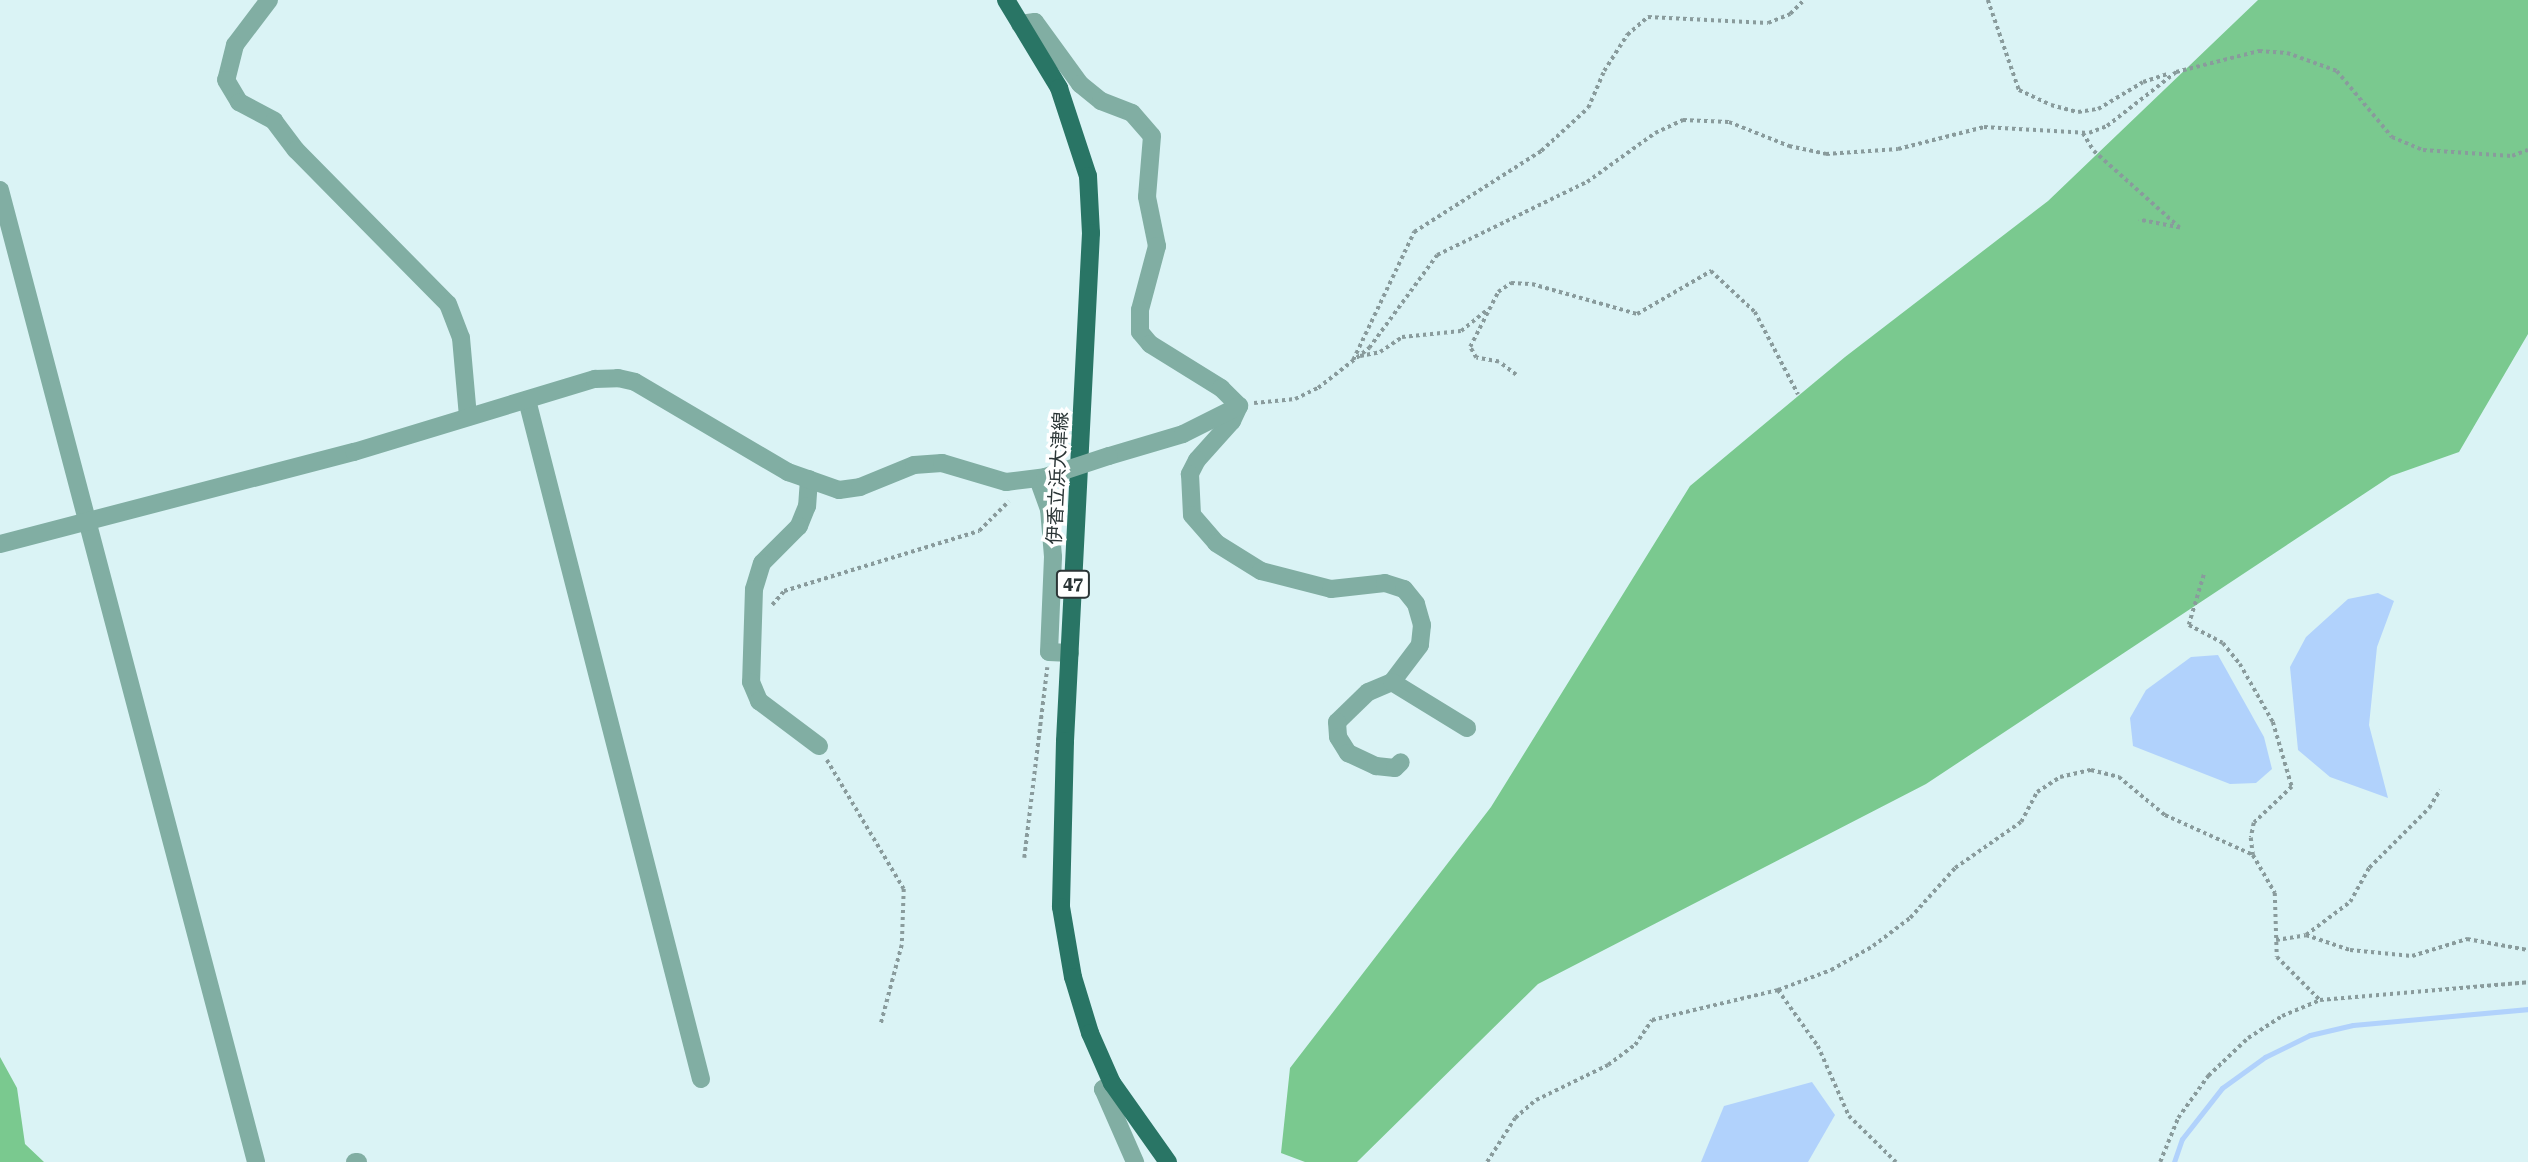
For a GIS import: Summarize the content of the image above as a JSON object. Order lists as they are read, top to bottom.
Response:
{
  "streets": {
    "main road": ["伊香立浜大津線", "47"]
  }
}
